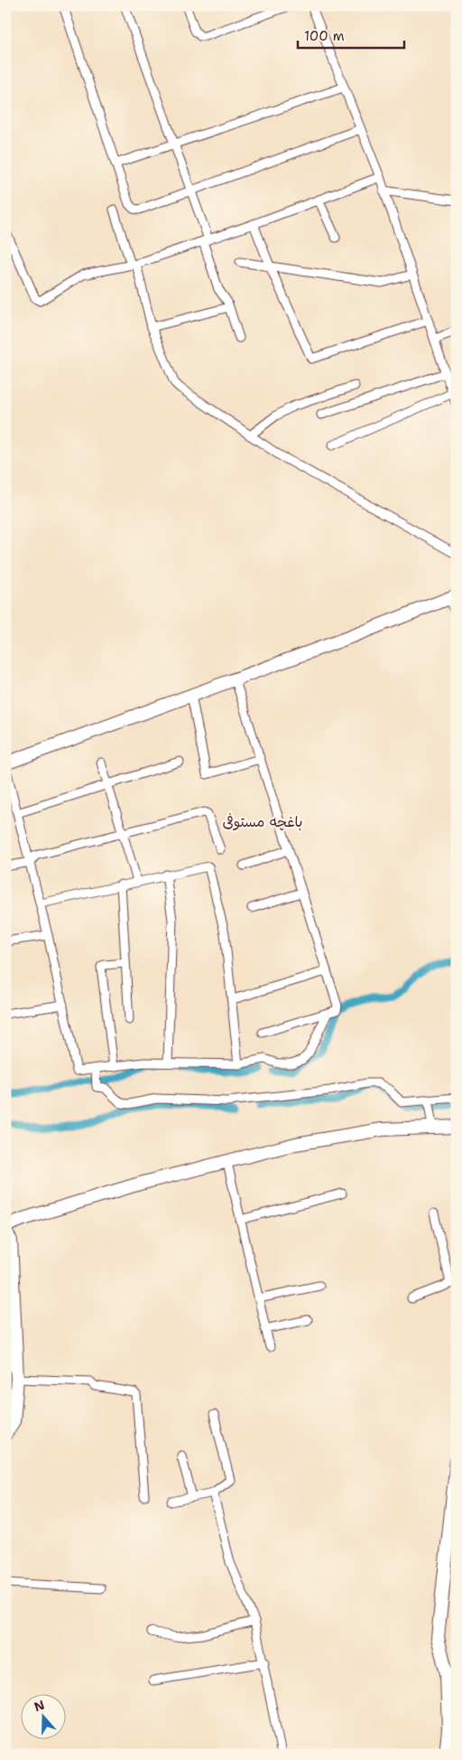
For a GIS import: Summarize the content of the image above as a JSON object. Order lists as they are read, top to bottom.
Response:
{
  "districts": ["باغچه مستوفی"],
  "scale_bar": "100 m",
  "north": "top"
}
